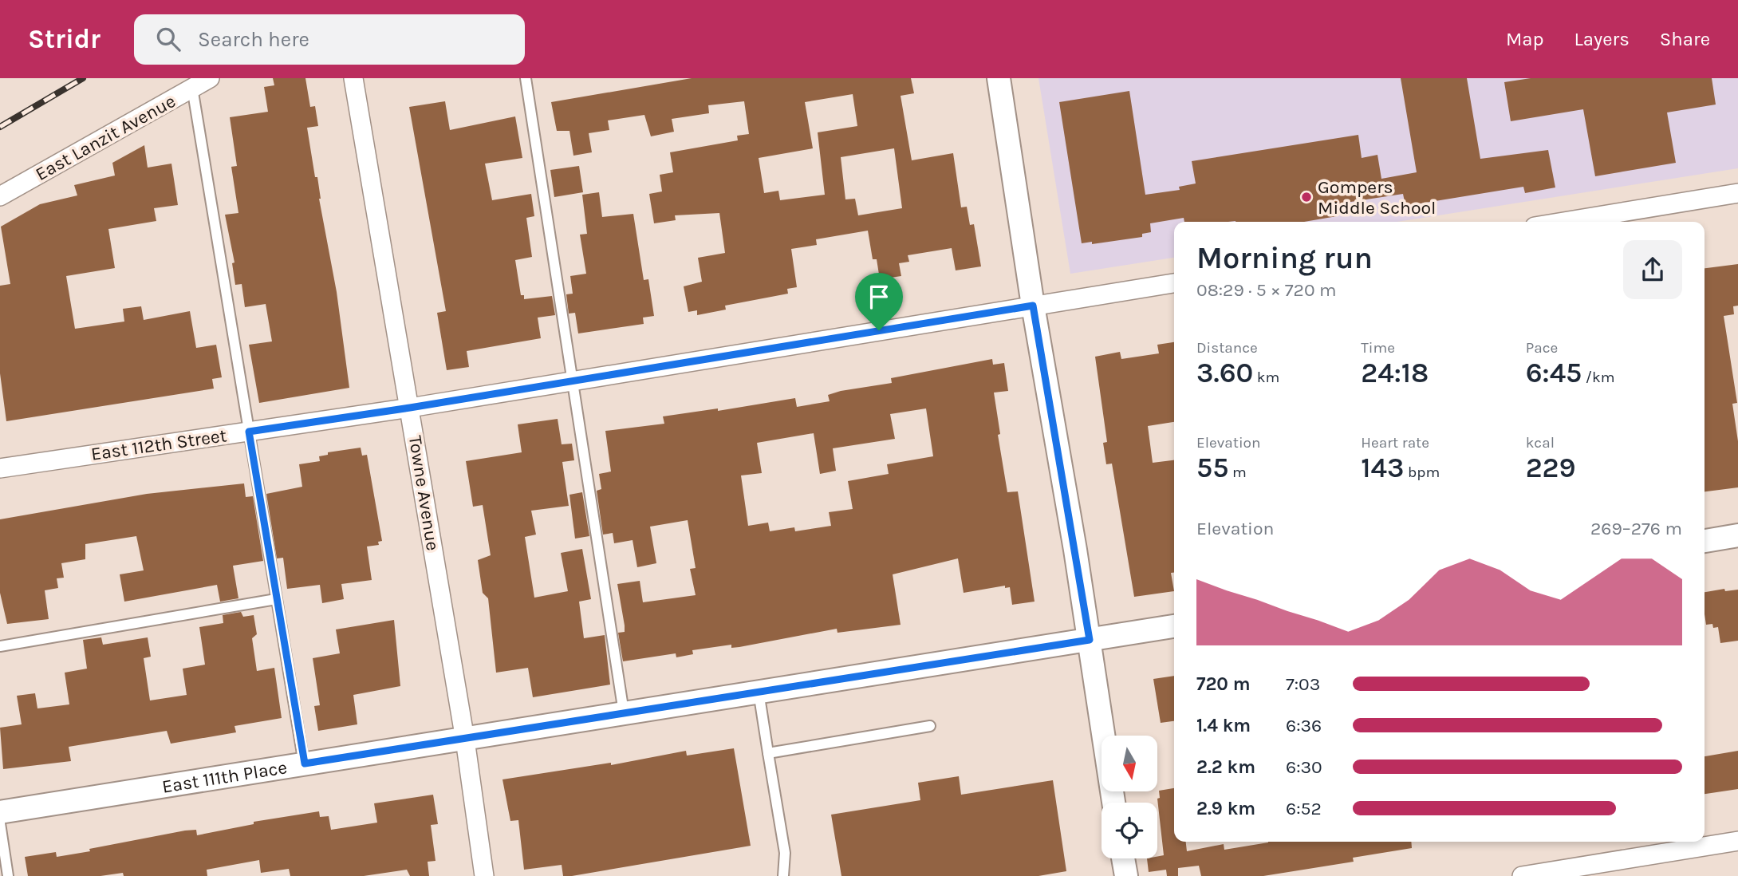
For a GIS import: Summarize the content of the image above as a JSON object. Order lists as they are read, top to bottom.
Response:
{
  "streets": {
    "street": [
      "East Lanzit Avenue",
      "East 112th Street",
      "Towne Avenue",
      "East 111th Place"
    ]
  },
  "crossings": [
    ["East 112th Street", "Towne Avenue"],
    ["Towne Avenue", "East 111th Place"]
  ],
  "places": ["Gompers Middle School"],
  "north": "bottom",
  "page": {
    "header": "Stridr",
    "search": "Search here",
    "nav": ["Map", "Layers", "Share"],
    "heading": ["Morning run", "08:29 · 5 × 720 m"],
    "stats": [
      ["Distance", "3.60 km"],
      ["Time", "24:18"],
      ["Pace", "6:45 /km"],
      ["Elevation", "55 m"],
      ["Heart rate", "143 bpm"],
      ["kcal", "229"]
    ],
    "chart": ["Elevation", "269–276 m"],
    "list": [
      {
        "name": "720 m",
        "note": "7:03"
      },
      {
        "name": "1.4 km",
        "note": "6:36"
      },
      {
        "name": "2.2 km",
        "note": "6:30"
      },
      {
        "name": "2.9 km",
        "note": "6:52"
      }
    ]
  }
}
